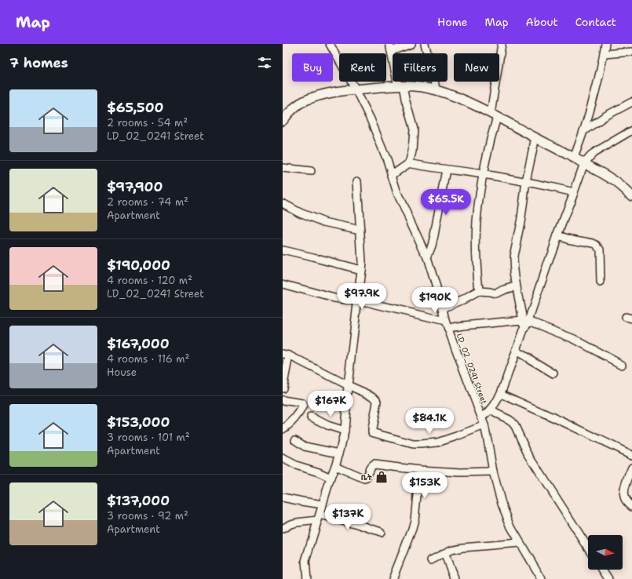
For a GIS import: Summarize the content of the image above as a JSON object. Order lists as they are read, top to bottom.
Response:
{
  "streets": {
    "street": ["LD_02_0241 Street"]
  },
  "places": {
    "shop": ["ቤት"]
  },
  "north": "right",
  "page": {
    "header": "Map",
    "nav": [
      "Home",
      "Map",
      "About",
      "Contact"
    ],
    "heading": "7 homes",
    "chip": [
      "Buy",
      "Rent",
      "Filters",
      "New"
    ],
    "list": [
      {
        "name": "$65,500",
        "note": "2 rooms · 54 m² · LD_02_0241 Street"
      },
      {
        "name": "$97,900",
        "note": "2 rooms · 74 m² · Apartment"
      },
      {
        "name": "$190,000",
        "note": "4 rooms · 120 m² · LD_02_0241 Street"
      },
      {
        "name": "$167,000",
        "note": "4 rooms · 116 m² · House"
      },
      {
        "name": "$153,000",
        "note": "3 rooms · 101 m² · Apartment"
      },
      {
        "name": "$137,000",
        "note": "3 rooms · 92 m² · Apartment"
      }
    ],
    "price": [
      "$65.5K",
      "$97.9K",
      "$190K",
      "$167K",
      "$84.1K",
      "$153K",
      "$137K"
    ]
  }
}
